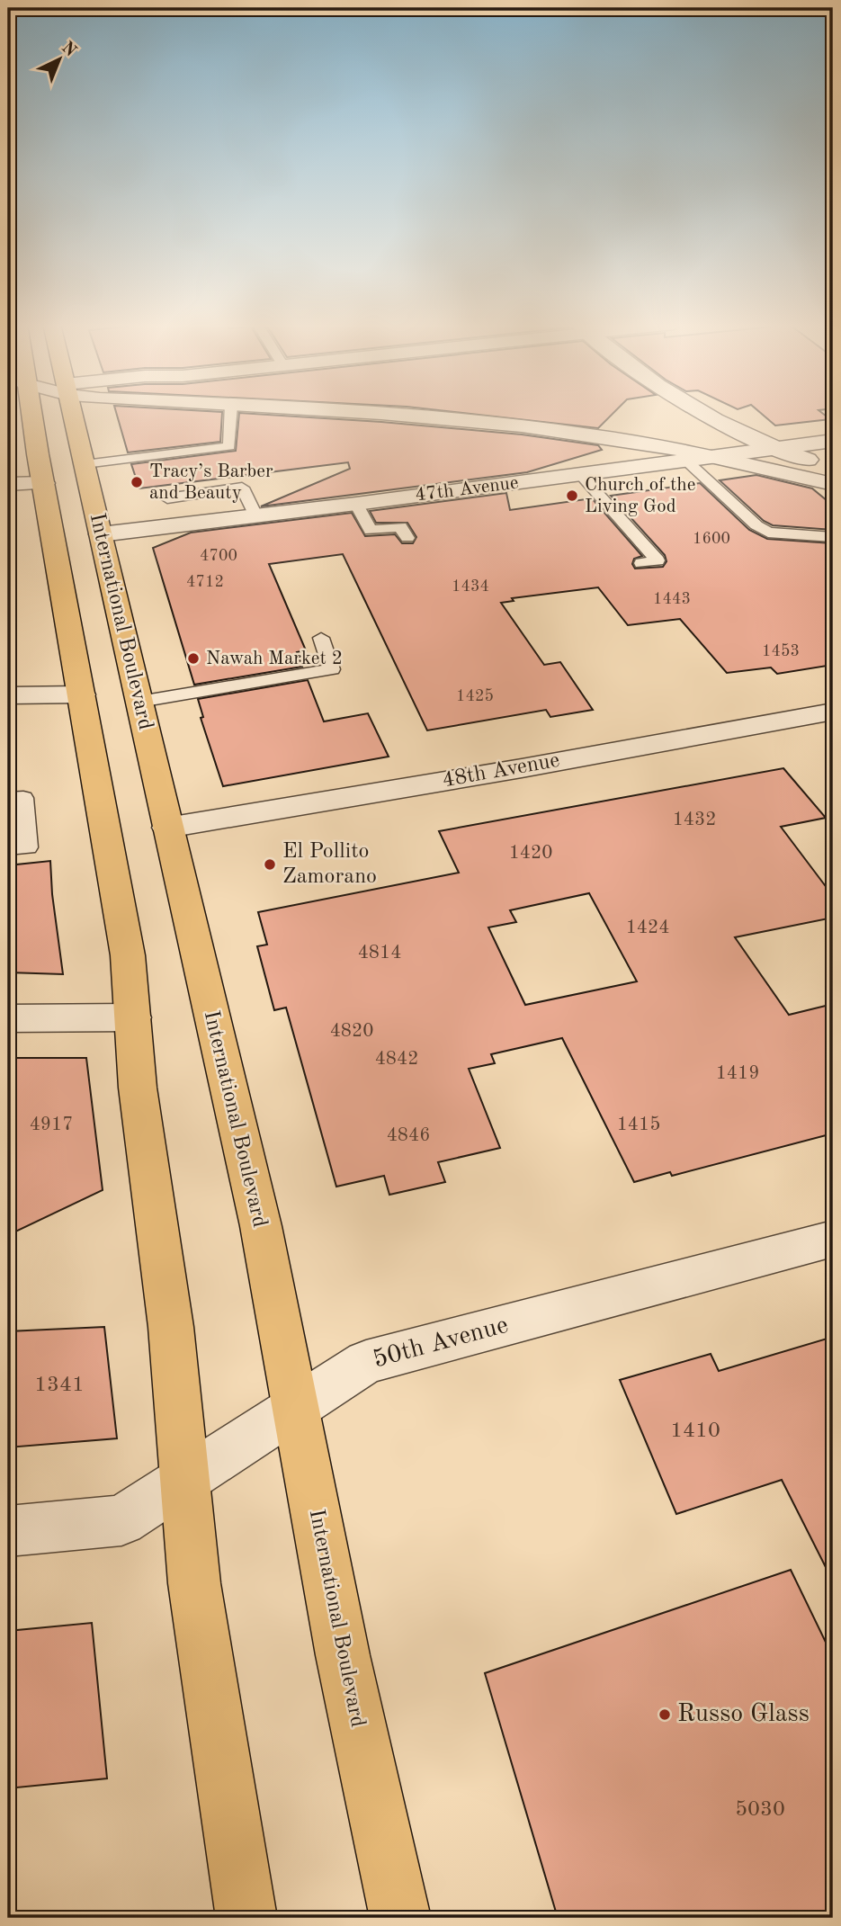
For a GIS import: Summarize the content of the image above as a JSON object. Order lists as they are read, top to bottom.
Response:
{
  "streets": {
    "main road": ["International Boulevard"],
    "street": ["47th Avenue", "48th Avenue", "50th Avenue"]
  },
  "crossings": [
    ["47th Avenue", "International Boulevard"],
    ["International Boulevard", "48th Avenue"],
    ["International Boulevard", "50th Avenue"]
  ],
  "places": [
    "Tracy’s Barber and Beauty",
    "Church of the Living God",
    "Nawah Market 2",
    "El Pollito Zamorano",
    "Russo Glass"
  ],
  "house_numbers": [
    "1600",
    "4700",
    "4712",
    "1434",
    "1443",
    "1453",
    "1425",
    "1432",
    "1420",
    "1424",
    "4814",
    "4820",
    "4842",
    "1419",
    "4917",
    "1415",
    "4846",
    "1341",
    "1410",
    "5030"
  ],
  "north": "top right"
}
